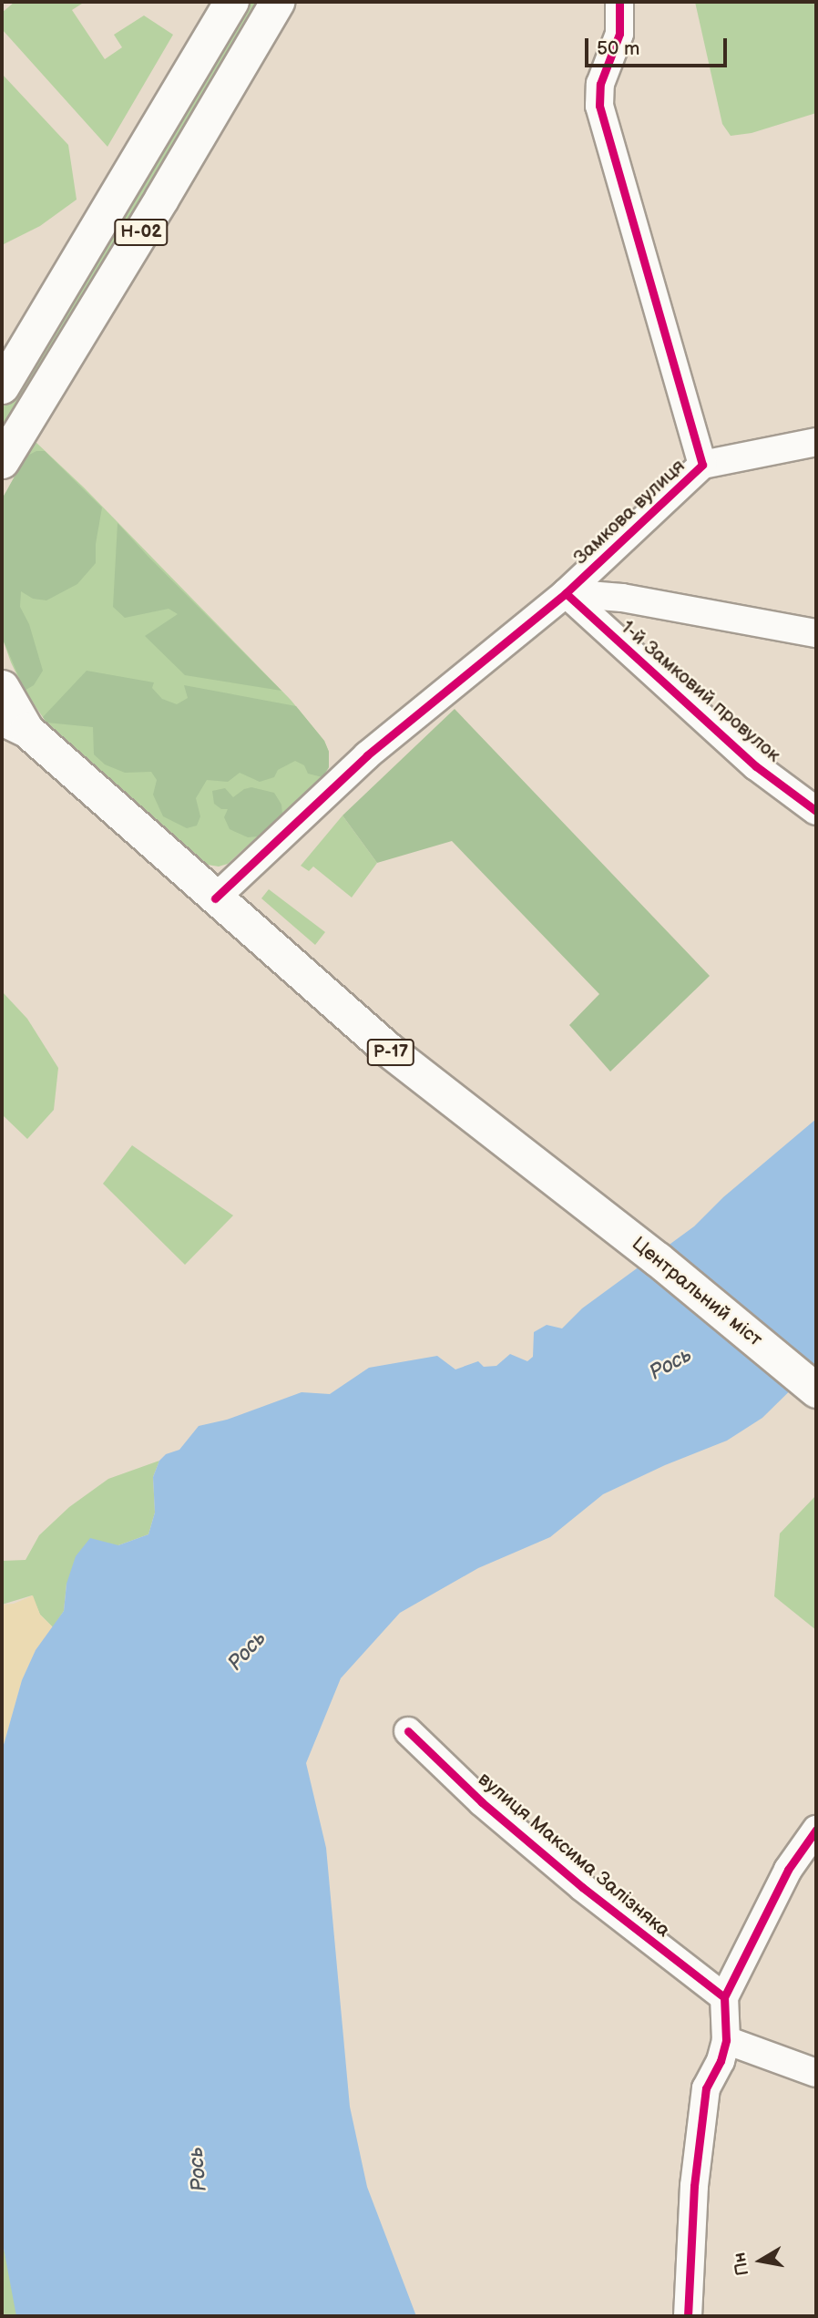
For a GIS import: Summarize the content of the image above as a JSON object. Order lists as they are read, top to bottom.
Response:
{
  "streets": {
    "main road": ["Н-02", "Р-17", "Центральний міст"],
    "street": ["Замкова вулиця", "1-й Замковий провулок", "вулиця Максима Залізняка"]
  },
  "crossings": [
    ["Замкова вулиця", "1-й Замковий провулок"],
    ["Замкова вулиця", "Р-17"],
    ["Замкова вулиця", "Центральний міст"],
    ["Р-17", "Центральний міст"]
  ],
  "water": ["Рось"],
  "scale_bar": "50 m",
  "north": "left"
}
